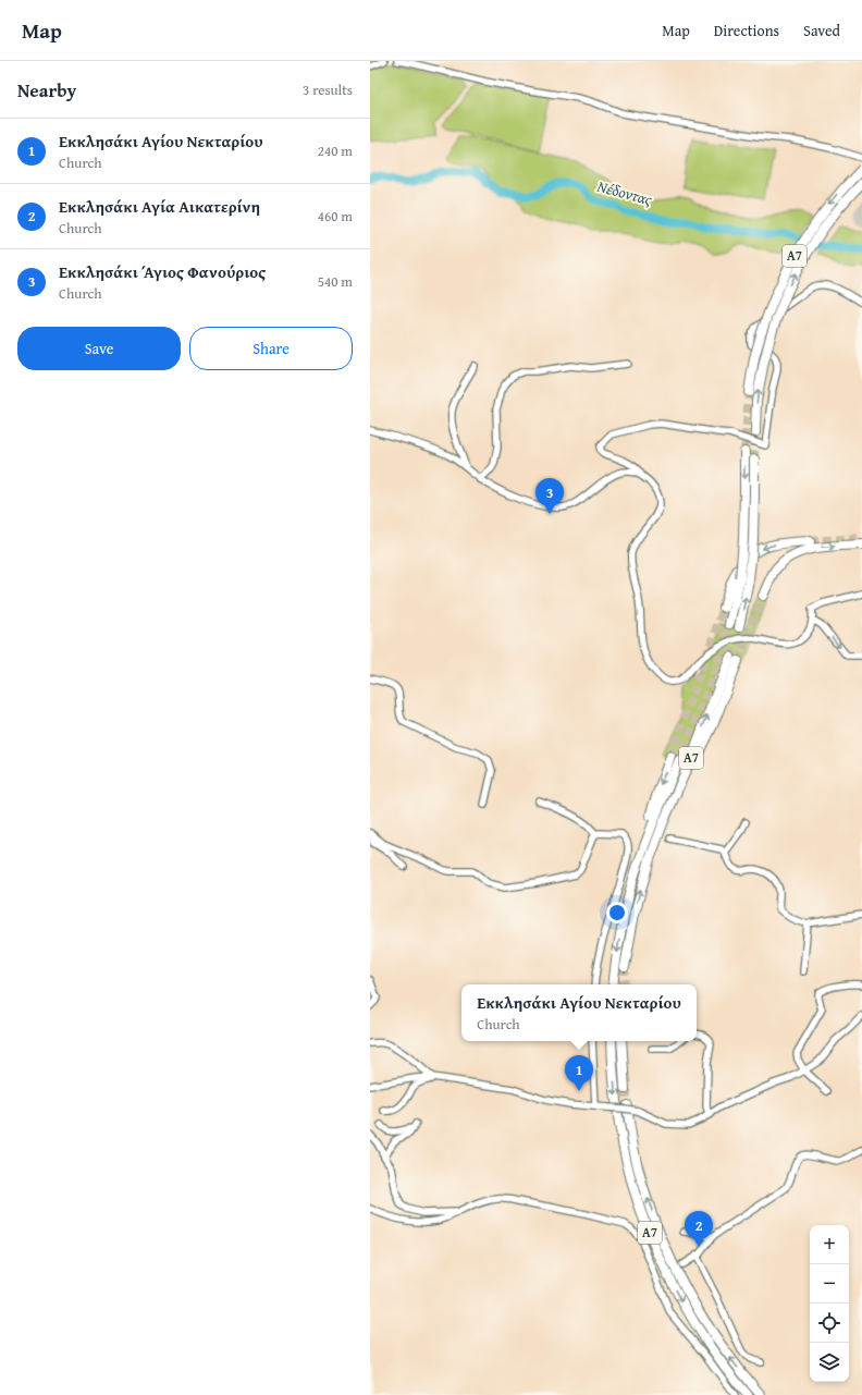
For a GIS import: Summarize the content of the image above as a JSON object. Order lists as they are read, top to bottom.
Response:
{
  "streets": {
    "highway": ["Α7"]
  },
  "water": ["Νέδoντας"],
  "page": {
    "header": "Map",
    "nav": ["Map", "Directions", "Saved"],
    "heading": ["Nearby", "3 results"],
    "list": [
      {
        "mark": "1",
        "name": "Εκκλησάκι Αγίου Νεκταρίου",
        "note": "Church",
        "value": "240 m"
      },
      {
        "mark": "2",
        "name": "Εκκλησάκι Αγία Αικατερίνη",
        "note": "Church",
        "value": "460 m"
      },
      {
        "mark": "3",
        "name": "Εκκλησάκι Άγιος Φανούριος",
        "note": "Church",
        "value": "540 m"
      }
    ],
    "buttons": ["Save", "Share"],
    "pins": ["3", "1", "2"],
    "popup": ["Εκκλησάκι Αγίου Νεκταρίου", "Church"],
    "map_buttons": ["+", "−"]
  }
}
